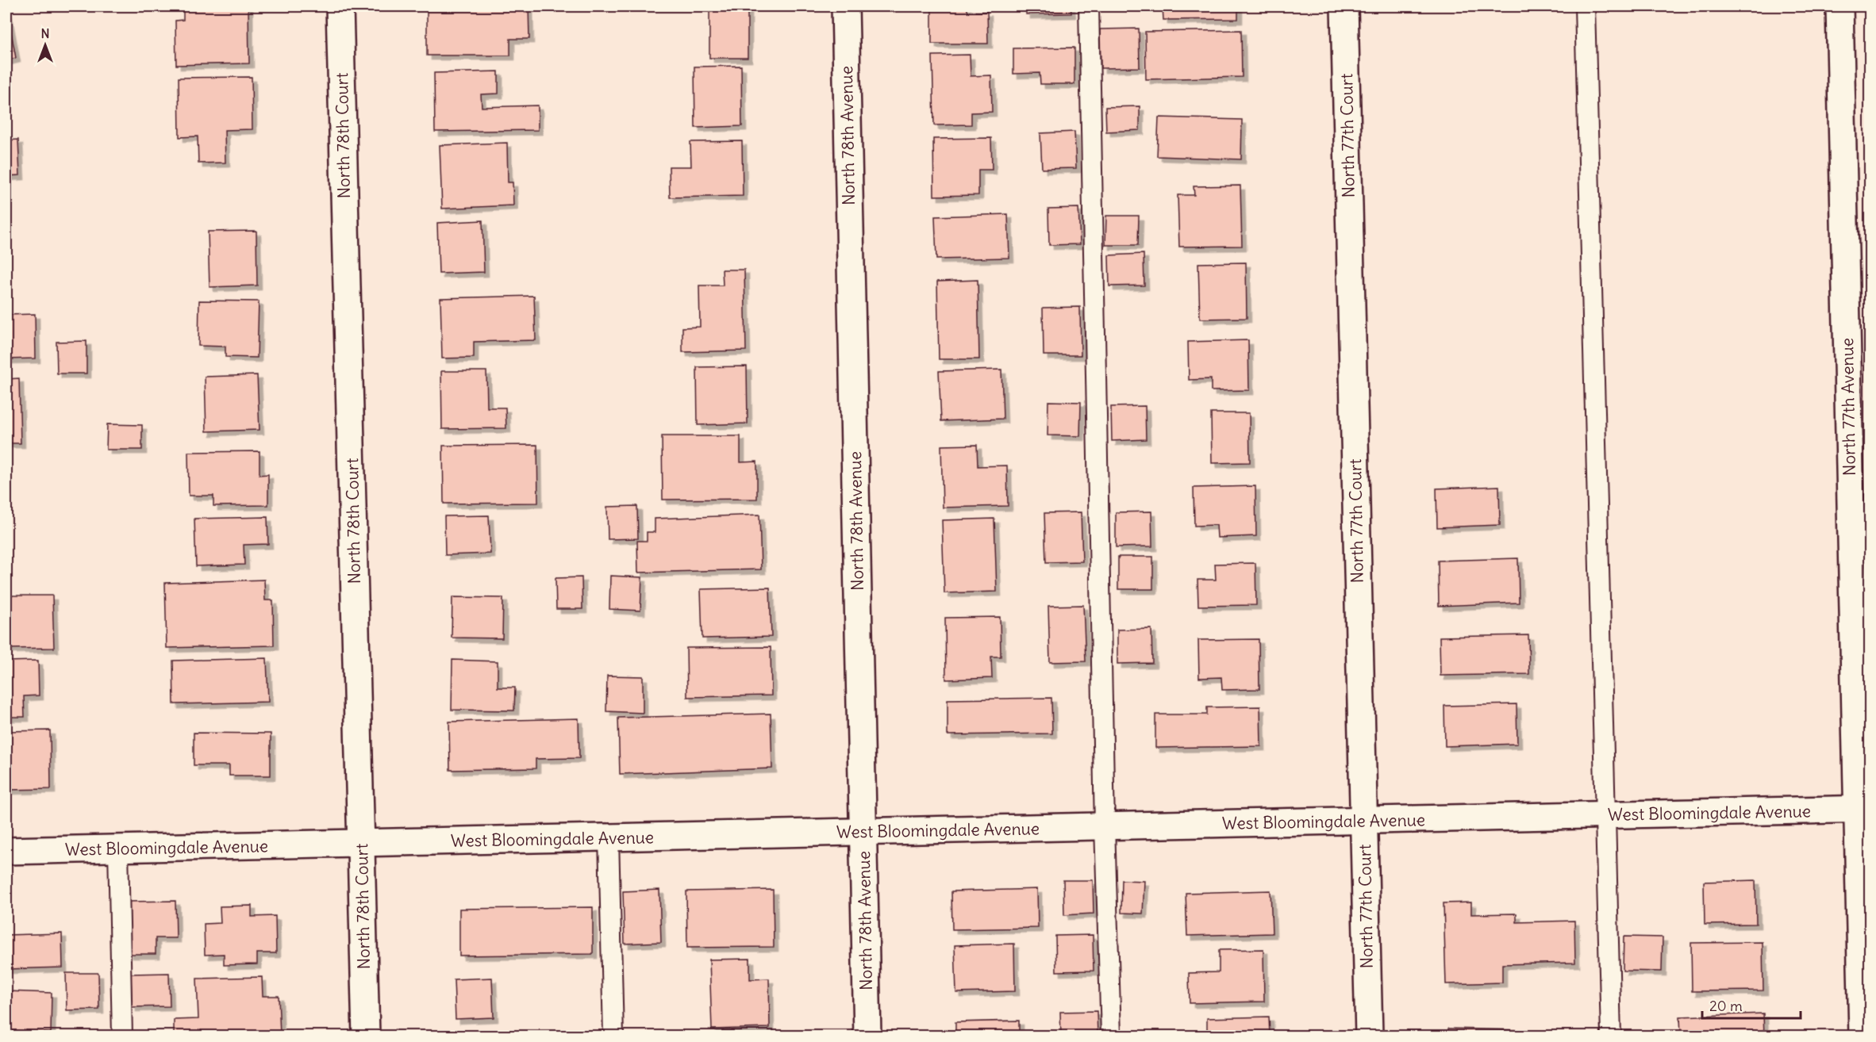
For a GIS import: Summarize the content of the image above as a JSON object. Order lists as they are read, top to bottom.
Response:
{
  "streets": {
    "street": [
      "North 78th Court",
      "North 78th Avenue",
      "North 77th Court",
      "North 77th Avenue",
      "West Bloomingdale Avenue"
    ]
  },
  "crossings": [
    ["North 78th Court", "West Bloomingdale Avenue"],
    ["North 78th Avenue", "West Bloomingdale Avenue"],
    ["North 77th Court", "West Bloomingdale Avenue"],
    ["North 77th Avenue", "West Bloomingdale Avenue"]
  ],
  "scale_bar": "20 m",
  "north": "top"
}
